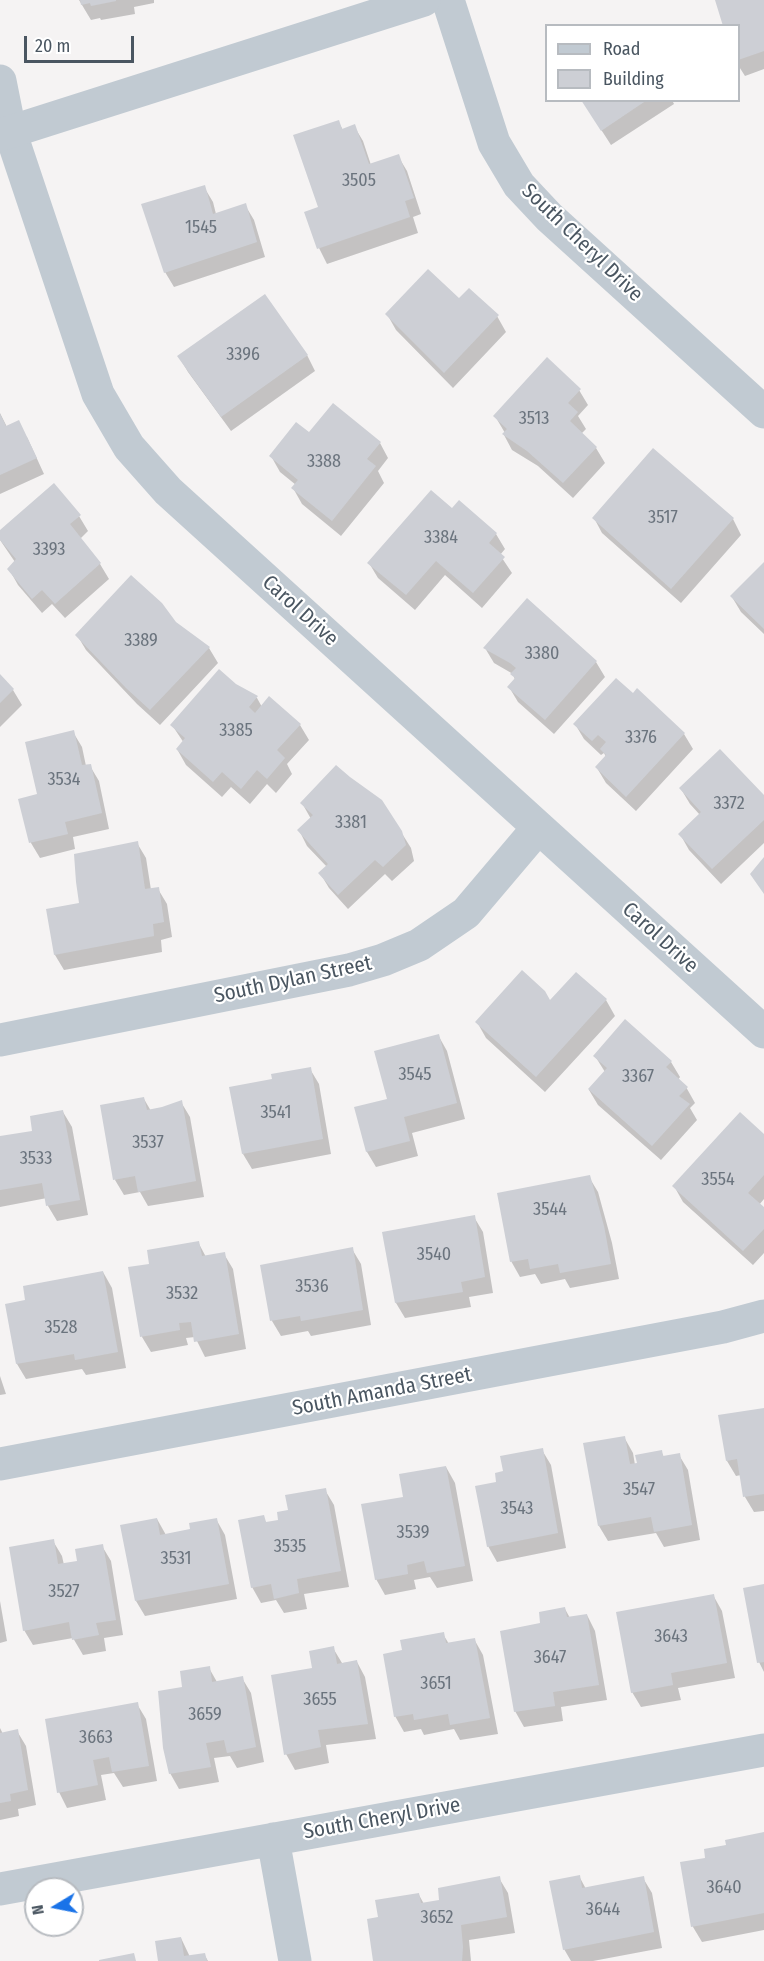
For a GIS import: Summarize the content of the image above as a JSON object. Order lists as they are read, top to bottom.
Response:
{
  "streets": {
    "street": [
      "South Cheryl Drive",
      "Carol Drive",
      "South Dylan Street",
      "South Amanda Street"
    ]
  },
  "crossings": [
    ["Carol Drive", "South Dylan Street"]
  ],
  "house_numbers": [
    "3505",
    "1545",
    "3396",
    "3513",
    "3388",
    "3517",
    "3384",
    "3393",
    "3389",
    "3380",
    "3385",
    "3376",
    "3534",
    "3372",
    "3381",
    "3545",
    "3367",
    "3541",
    "3537",
    "3533",
    "3554",
    "3544",
    "3540",
    "3536",
    "3532",
    "3528",
    "3547",
    "3543",
    "3539",
    "3535",
    "3531",
    "3527",
    "3643",
    "3647",
    "3651",
    "3655",
    "3659",
    "3663",
    "3640",
    "3644",
    "3652"
  ],
  "legend": ["Road", "Building"],
  "scale_bar": "20 m",
  "north": "left"
}
